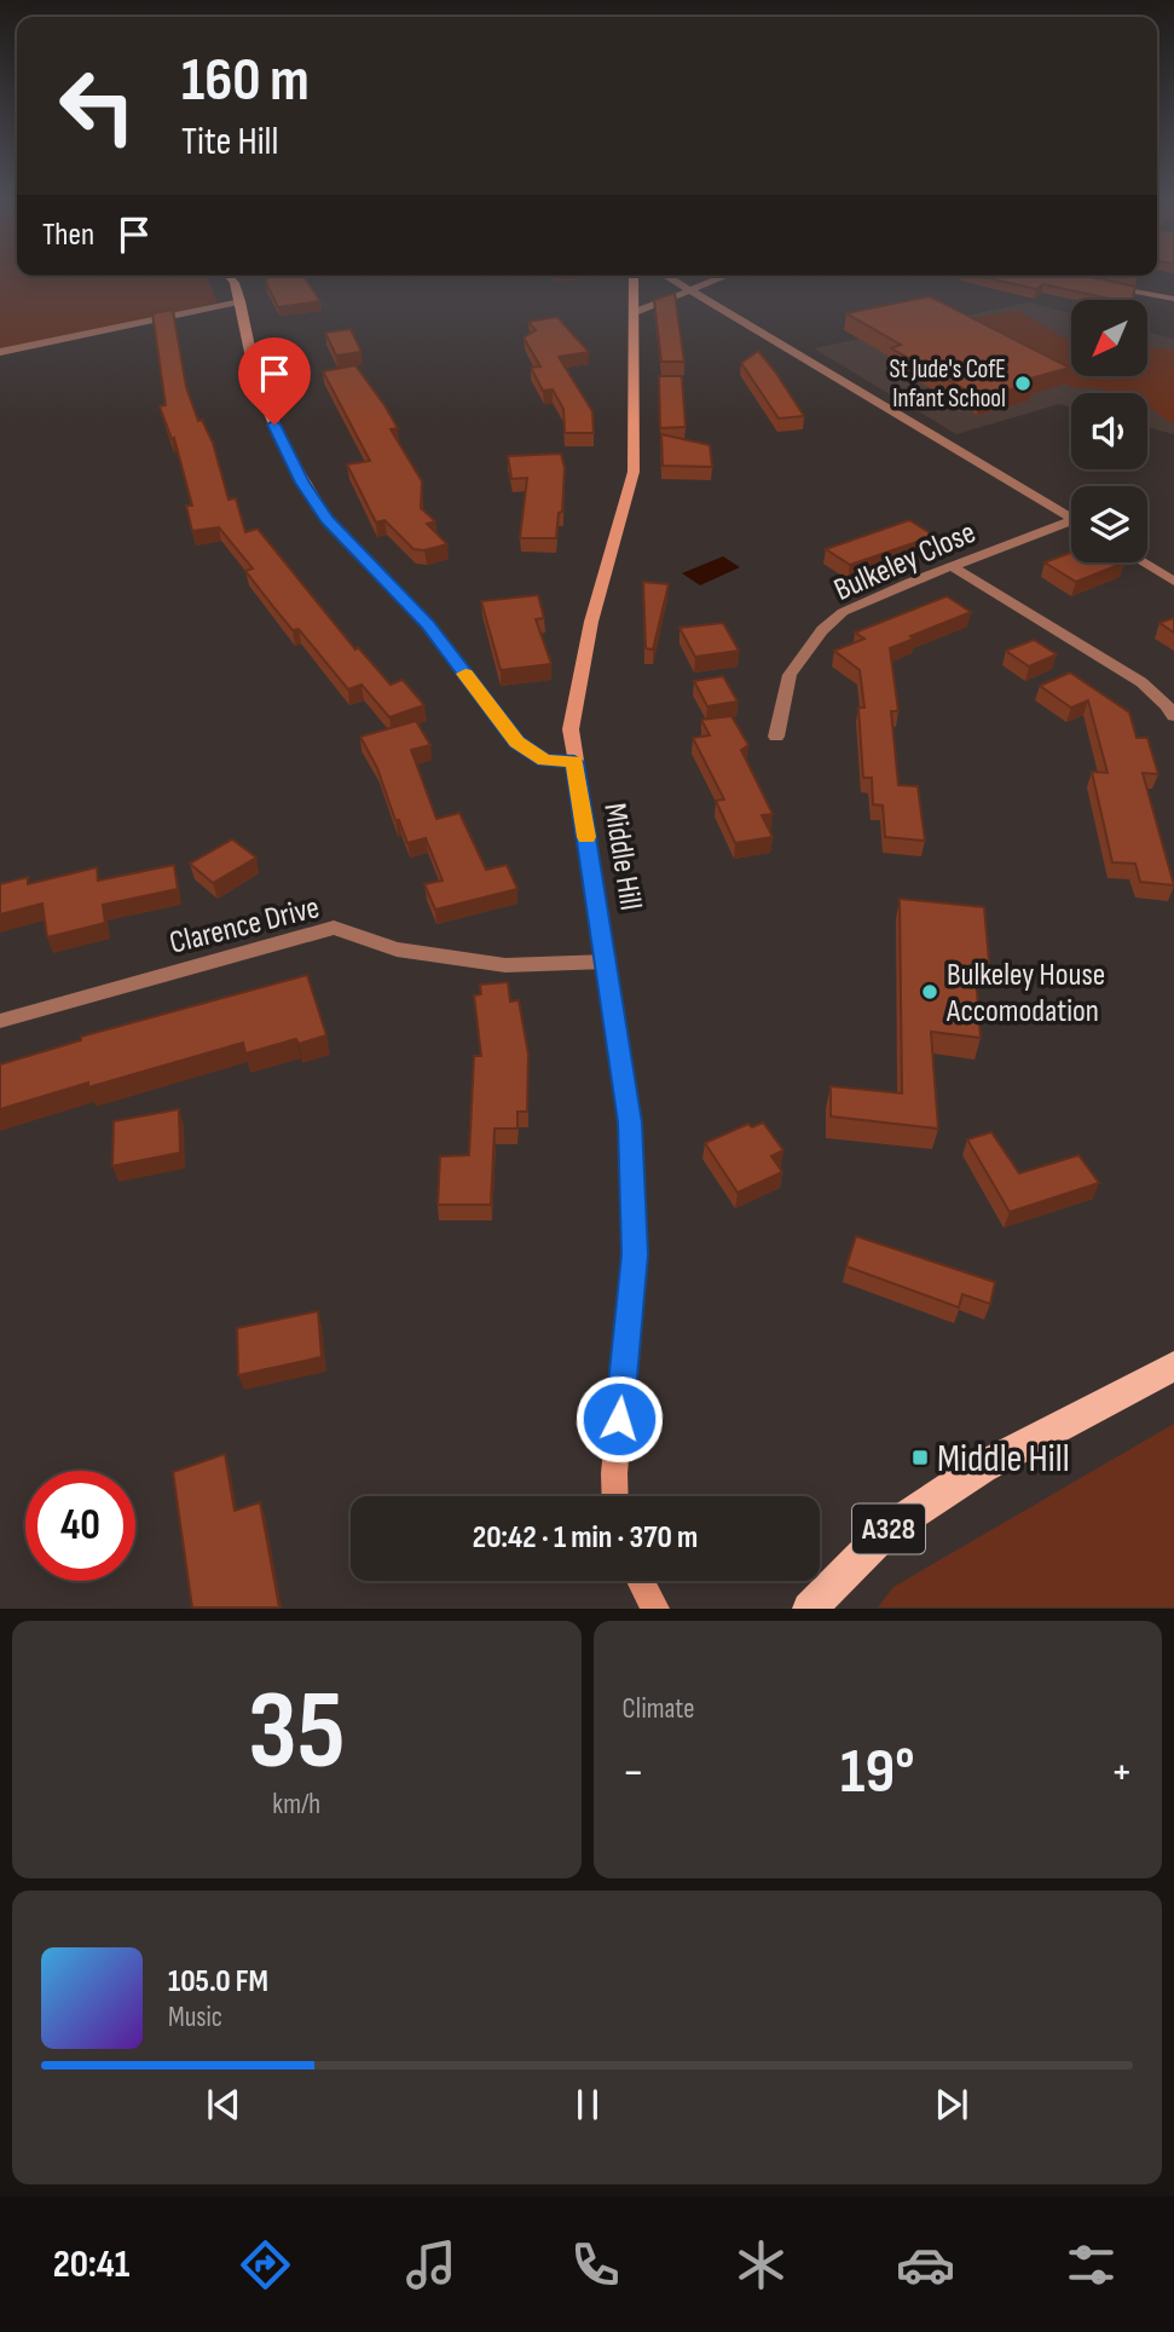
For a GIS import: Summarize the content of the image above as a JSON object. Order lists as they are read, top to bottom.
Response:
{
  "streets": {
    "main road": ["A328"],
    "street": ["Bulkeley Close", "Middle Hill", "Clarence Drive"]
  },
  "crossings": [
    ["Middle Hill", "Clarence Drive"]
  ],
  "places": {
    "other": ["St Jude's CofE Infant School", "Bulkeley House Accomodation"],
    "transit": ["Middle Hill"]
  },
  "north": "bottom left",
  "page": {
    "turn": ["160 m", "Tite Hill"],
    "then": "Then",
    "limit": "40",
    "trip": "20:42 · 1 min · 370 m",
    "tile": [
      ["35", "km/h"],
      "Climate"
    ],
    "heat": ["−", "19°", "+"],
    "song": ["105.0 FM", "Music"],
    "tabs": "20:41"
  }
}
